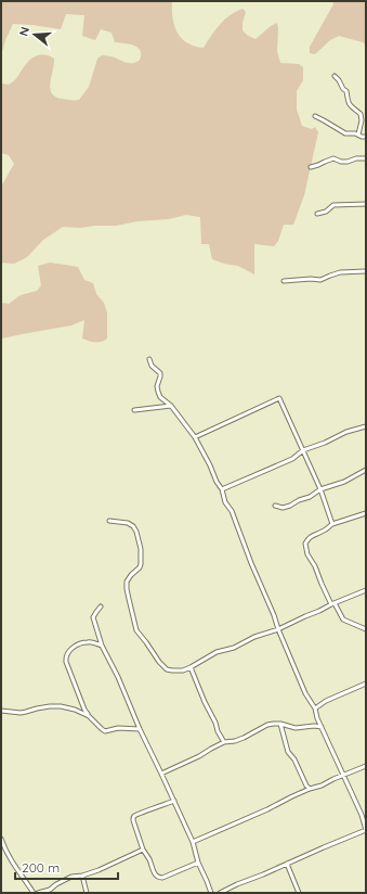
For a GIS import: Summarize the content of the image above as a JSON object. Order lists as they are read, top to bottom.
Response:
{
  "scale_bar": "200 m",
  "north": "left"
}
